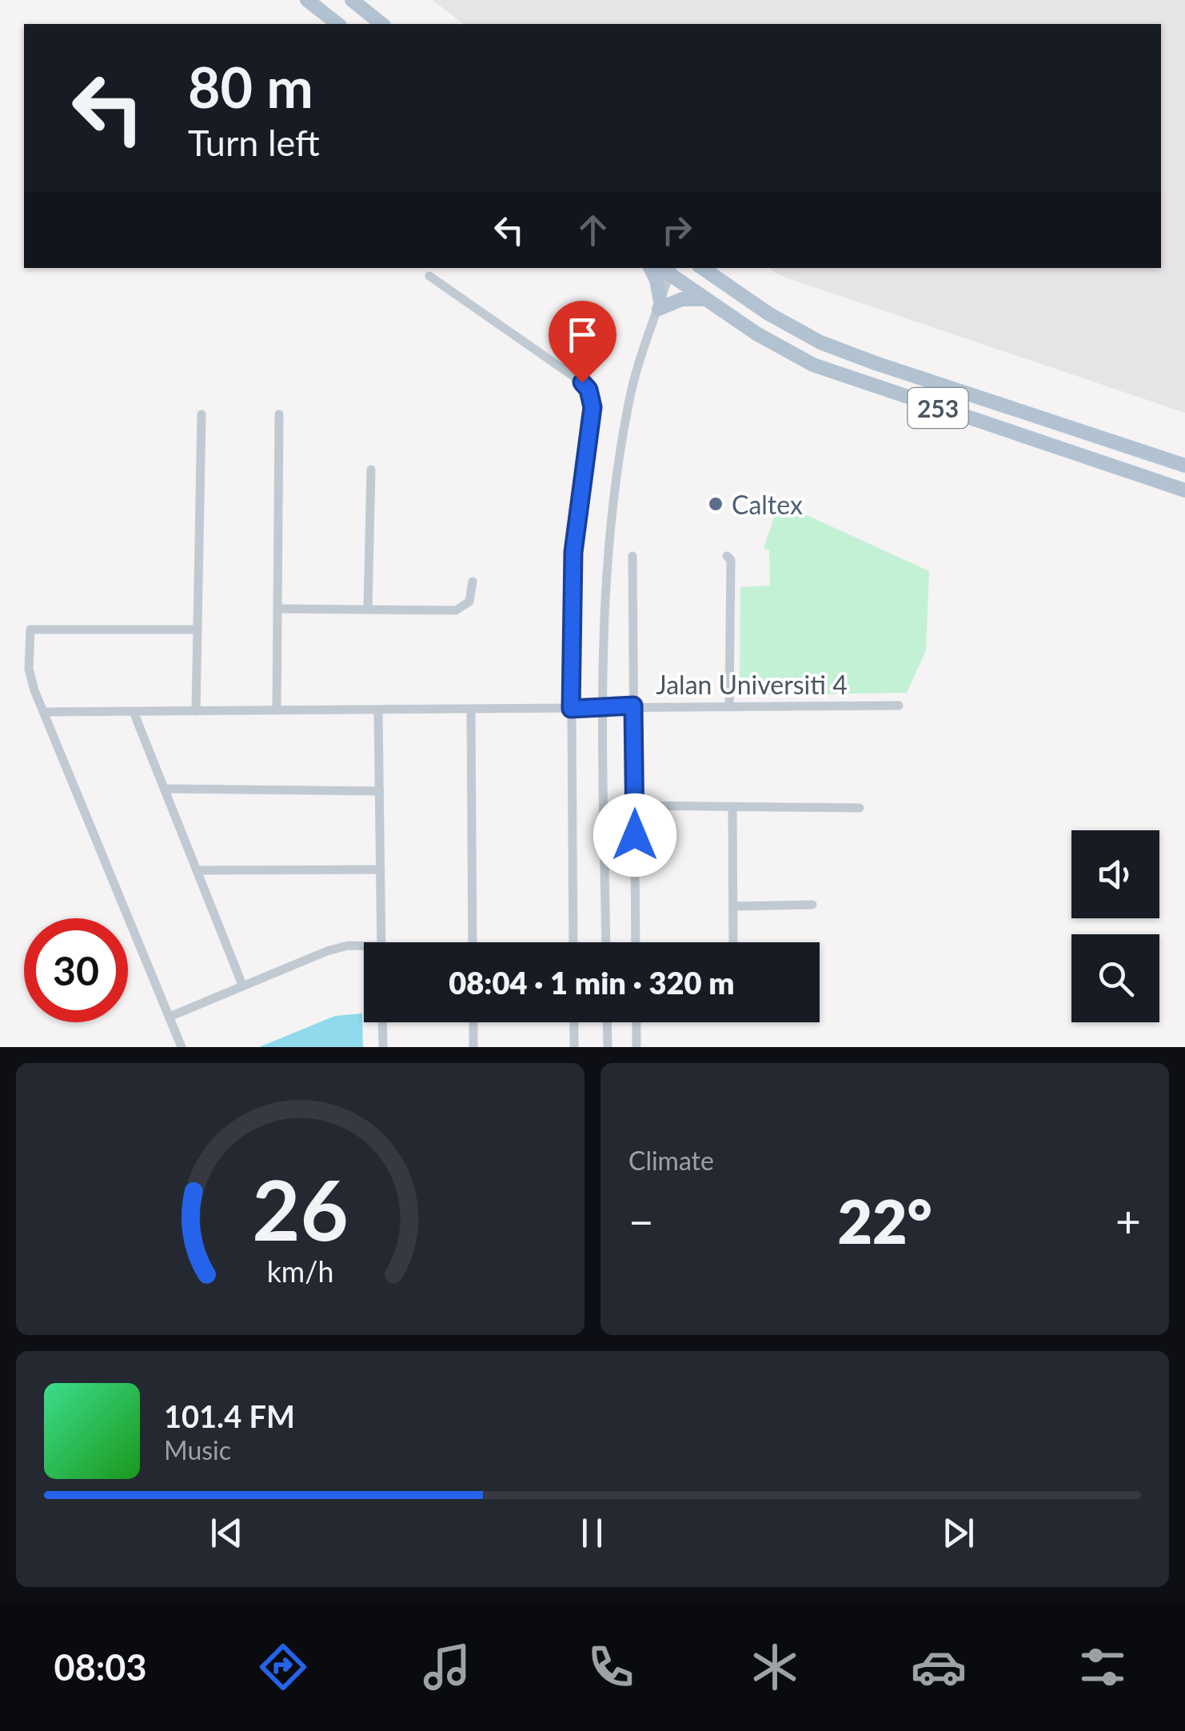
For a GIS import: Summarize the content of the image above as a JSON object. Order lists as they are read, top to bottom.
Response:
{
  "streets": {
    "main road": ["253"],
    "street": ["Jalan Universiti 4"]
  },
  "places": ["Caltex"],
  "page": {
    "turn": ["80 m", "Turn left"],
    "limit": "30",
    "trip": "08:04 · 1 min · 320 m",
    "tile": "Climate",
    "heat": ["−", "22°", "+"],
    "song": ["101.4 FM", "Music"],
    "tabs": "08:03",
    "gauge": ["26", "km/h"]
  }
}
